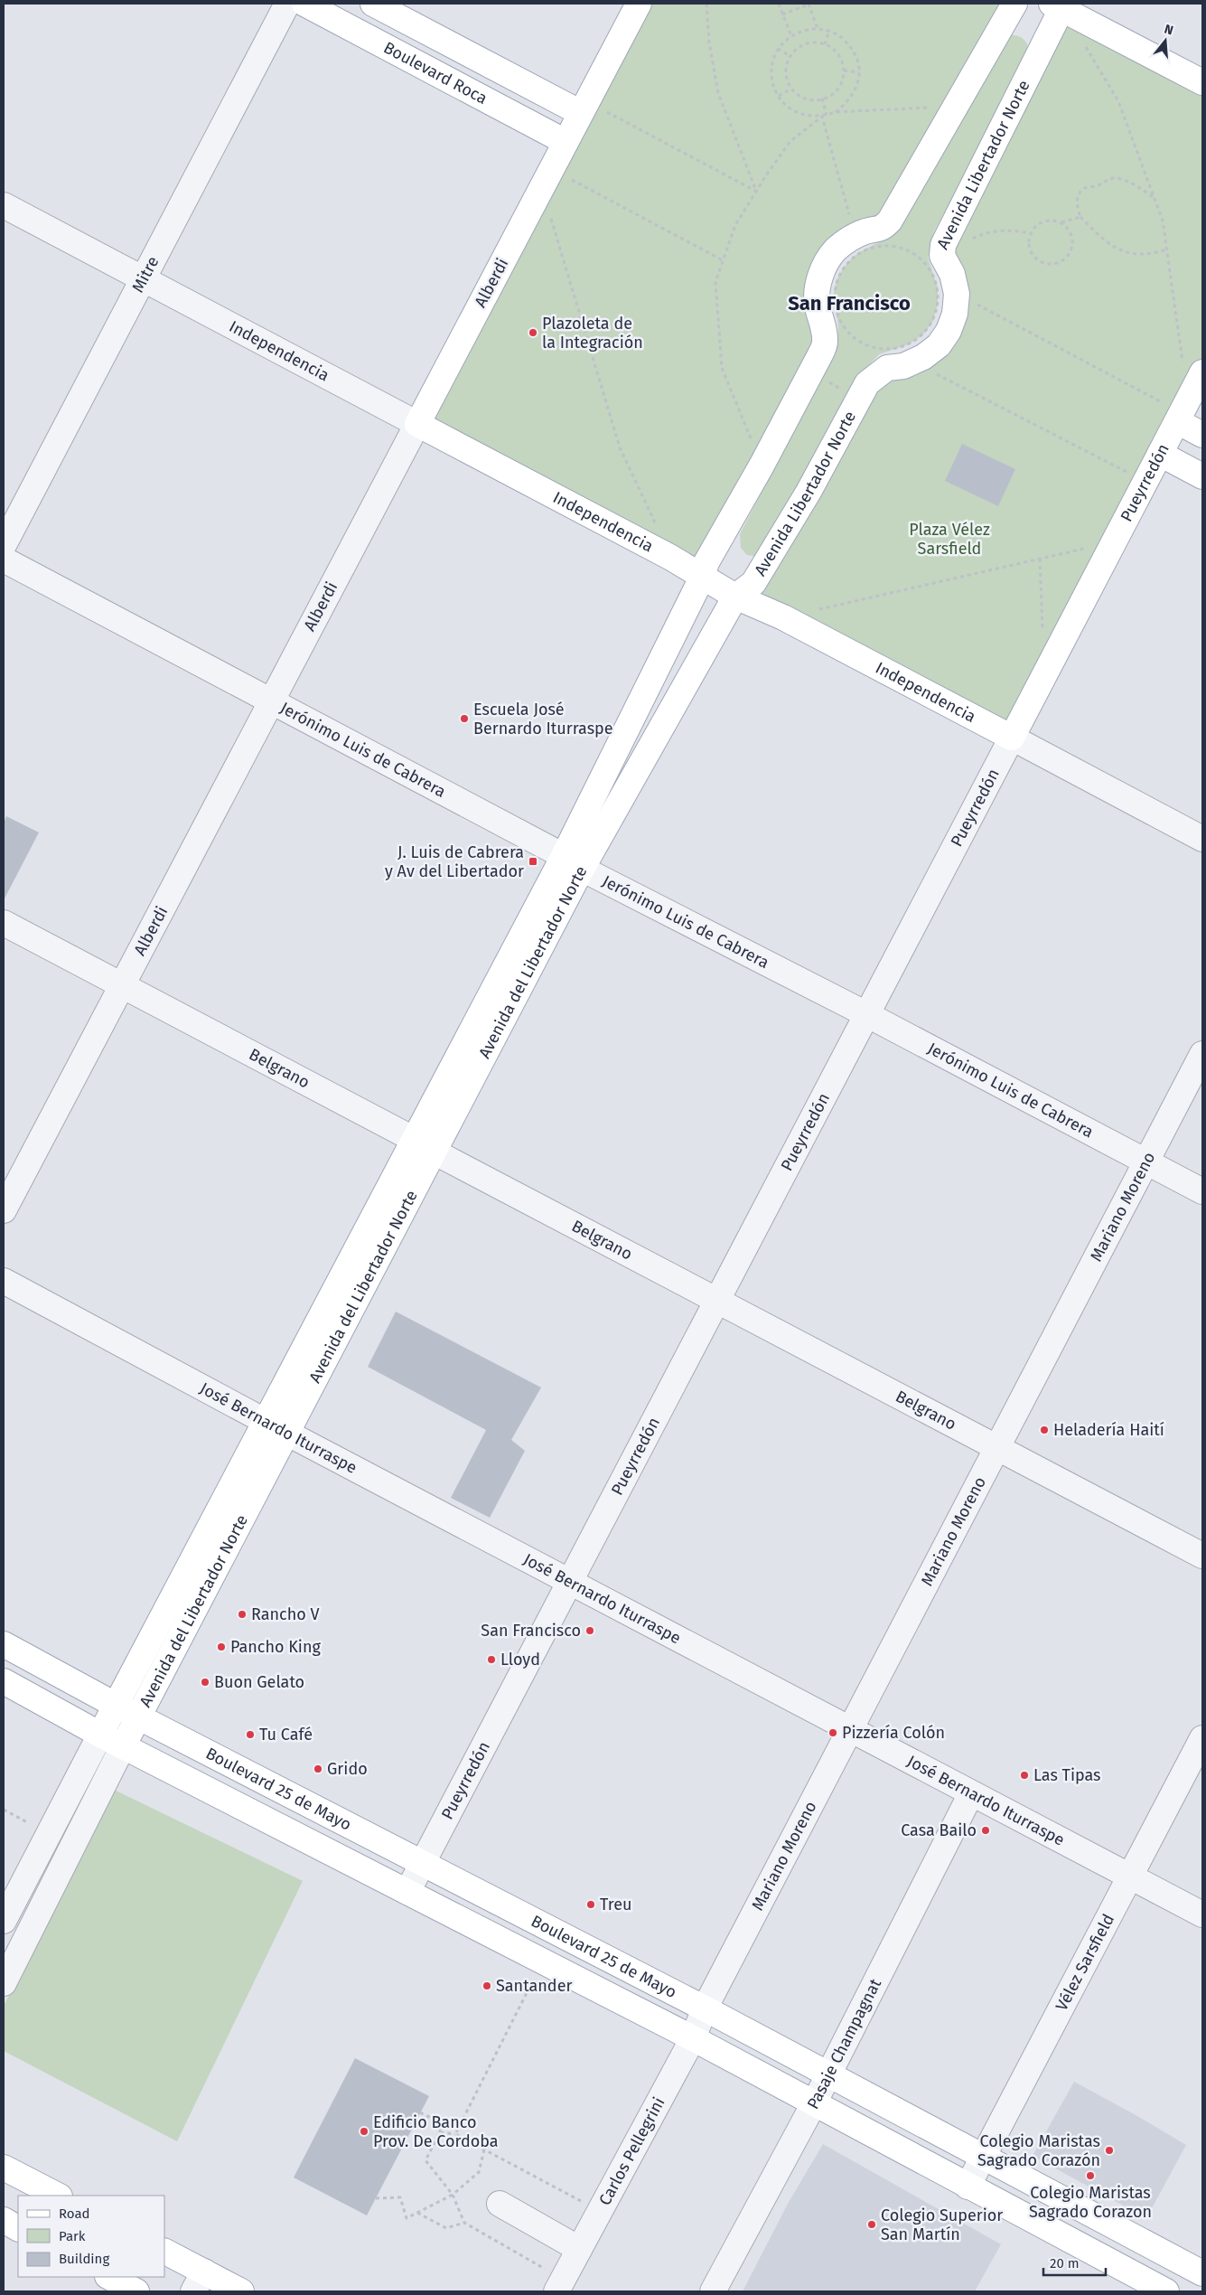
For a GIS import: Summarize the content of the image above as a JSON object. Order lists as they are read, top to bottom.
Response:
{
  "streets": {
    "main road": [
      "Boulevard Roca",
      "Avenida Libertador Norte",
      "Alberdi",
      "Independencia",
      "Pueyrredón",
      "Avenida del Libertador Norte",
      "Boulevard 25 de Mayo"
    ],
    "street": [
      "Mitre",
      "Jerónimo Luis de Cabrera",
      "Belgrano",
      "Mariano Moreno",
      "José Bernardo Iturraspe",
      "Vélez Sarsfield",
      "Pasaje Champagnat",
      "Carlos Pellegrini"
    ]
  },
  "crossings": [
    ["Boulevard Roca", "Alberdi"],
    ["Avenida Libertador Norte", "Independencia"],
    ["Avenida Libertador Norte", "Avenida del Libertador Norte"],
    ["Mitre", "Independencia"],
    ["Alberdi", "Independencia"],
    ["Alberdi", "Jerónimo Luis de Cabrera"],
    ["Alberdi", "Belgrano"],
    ["Independencia", "Pueyrredón"],
    ["Independencia", "Avenida del Libertador Norte"],
    ["Pueyrredón", "Jerónimo Luis de Cabrera"],
    ["Pueyrredón", "Belgrano"],
    ["Pueyrredón", "José Bernardo Iturraspe"],
    ["Pueyrredón", "Boulevard 25 de Mayo"],
    ["Jerónimo Luis de Cabrera", "Avenida del Libertador Norte"],
    ["Jerónimo Luis de Cabrera", "Mariano Moreno"],
    ["Avenida del Libertador Norte", "Belgrano"],
    ["Avenida del Libertador Norte", "José Bernardo Iturraspe"],
    ["Avenida del Libertador Norte", "Boulevard 25 de Mayo"],
    ["Belgrano", "Mariano Moreno"],
    ["Mariano Moreno", "José Bernardo Iturraspe"],
    ["Mariano Moreno", "Boulevard 25 de Mayo"],
    ["Mariano Moreno", "Carlos Pellegrini"],
    ["José Bernardo Iturraspe", "Vélez Sarsfield"],
    ["José Bernardo Iturraspe", "Pasaje Champagnat"],
    ["Boulevard 25 de Mayo", "Vélez Sarsfield"],
    ["Boulevard 25 de Mayo", "Pasaje Champagnat"],
    ["Boulevard 25 de Mayo", "Carlos Pellegrini"]
  ],
  "districts": ["San Francisco"],
  "parks": ["Plaza Vélez Sarsfield"],
  "places": {
    "other": [
      "Plazoleta de la Integración",
      "Escuela José Bernardo Iturraspe",
      "Heladería Haití",
      "Rancho V",
      "San Francisco",
      "Pancho King",
      "Lloyd",
      "Buon Gelato",
      "Pizzería Colón",
      "Tu Café",
      "Grido",
      "Las Tipas",
      "Casa Bailo",
      "Treu",
      "Santander",
      "Edificio Banco Prov. De Cordoba",
      "Colegio Maristas Sagrado Corazón",
      "Colegio Maristas Sagrado Corazon",
      "Colegio Superior San Martín"
    ],
    "transit": ["J. Luis de Cabrera y Av del Libertador"]
  },
  "legend": ["Road", "Park", "Building"],
  "scale_bar": "20 m",
  "north": "top"
}
